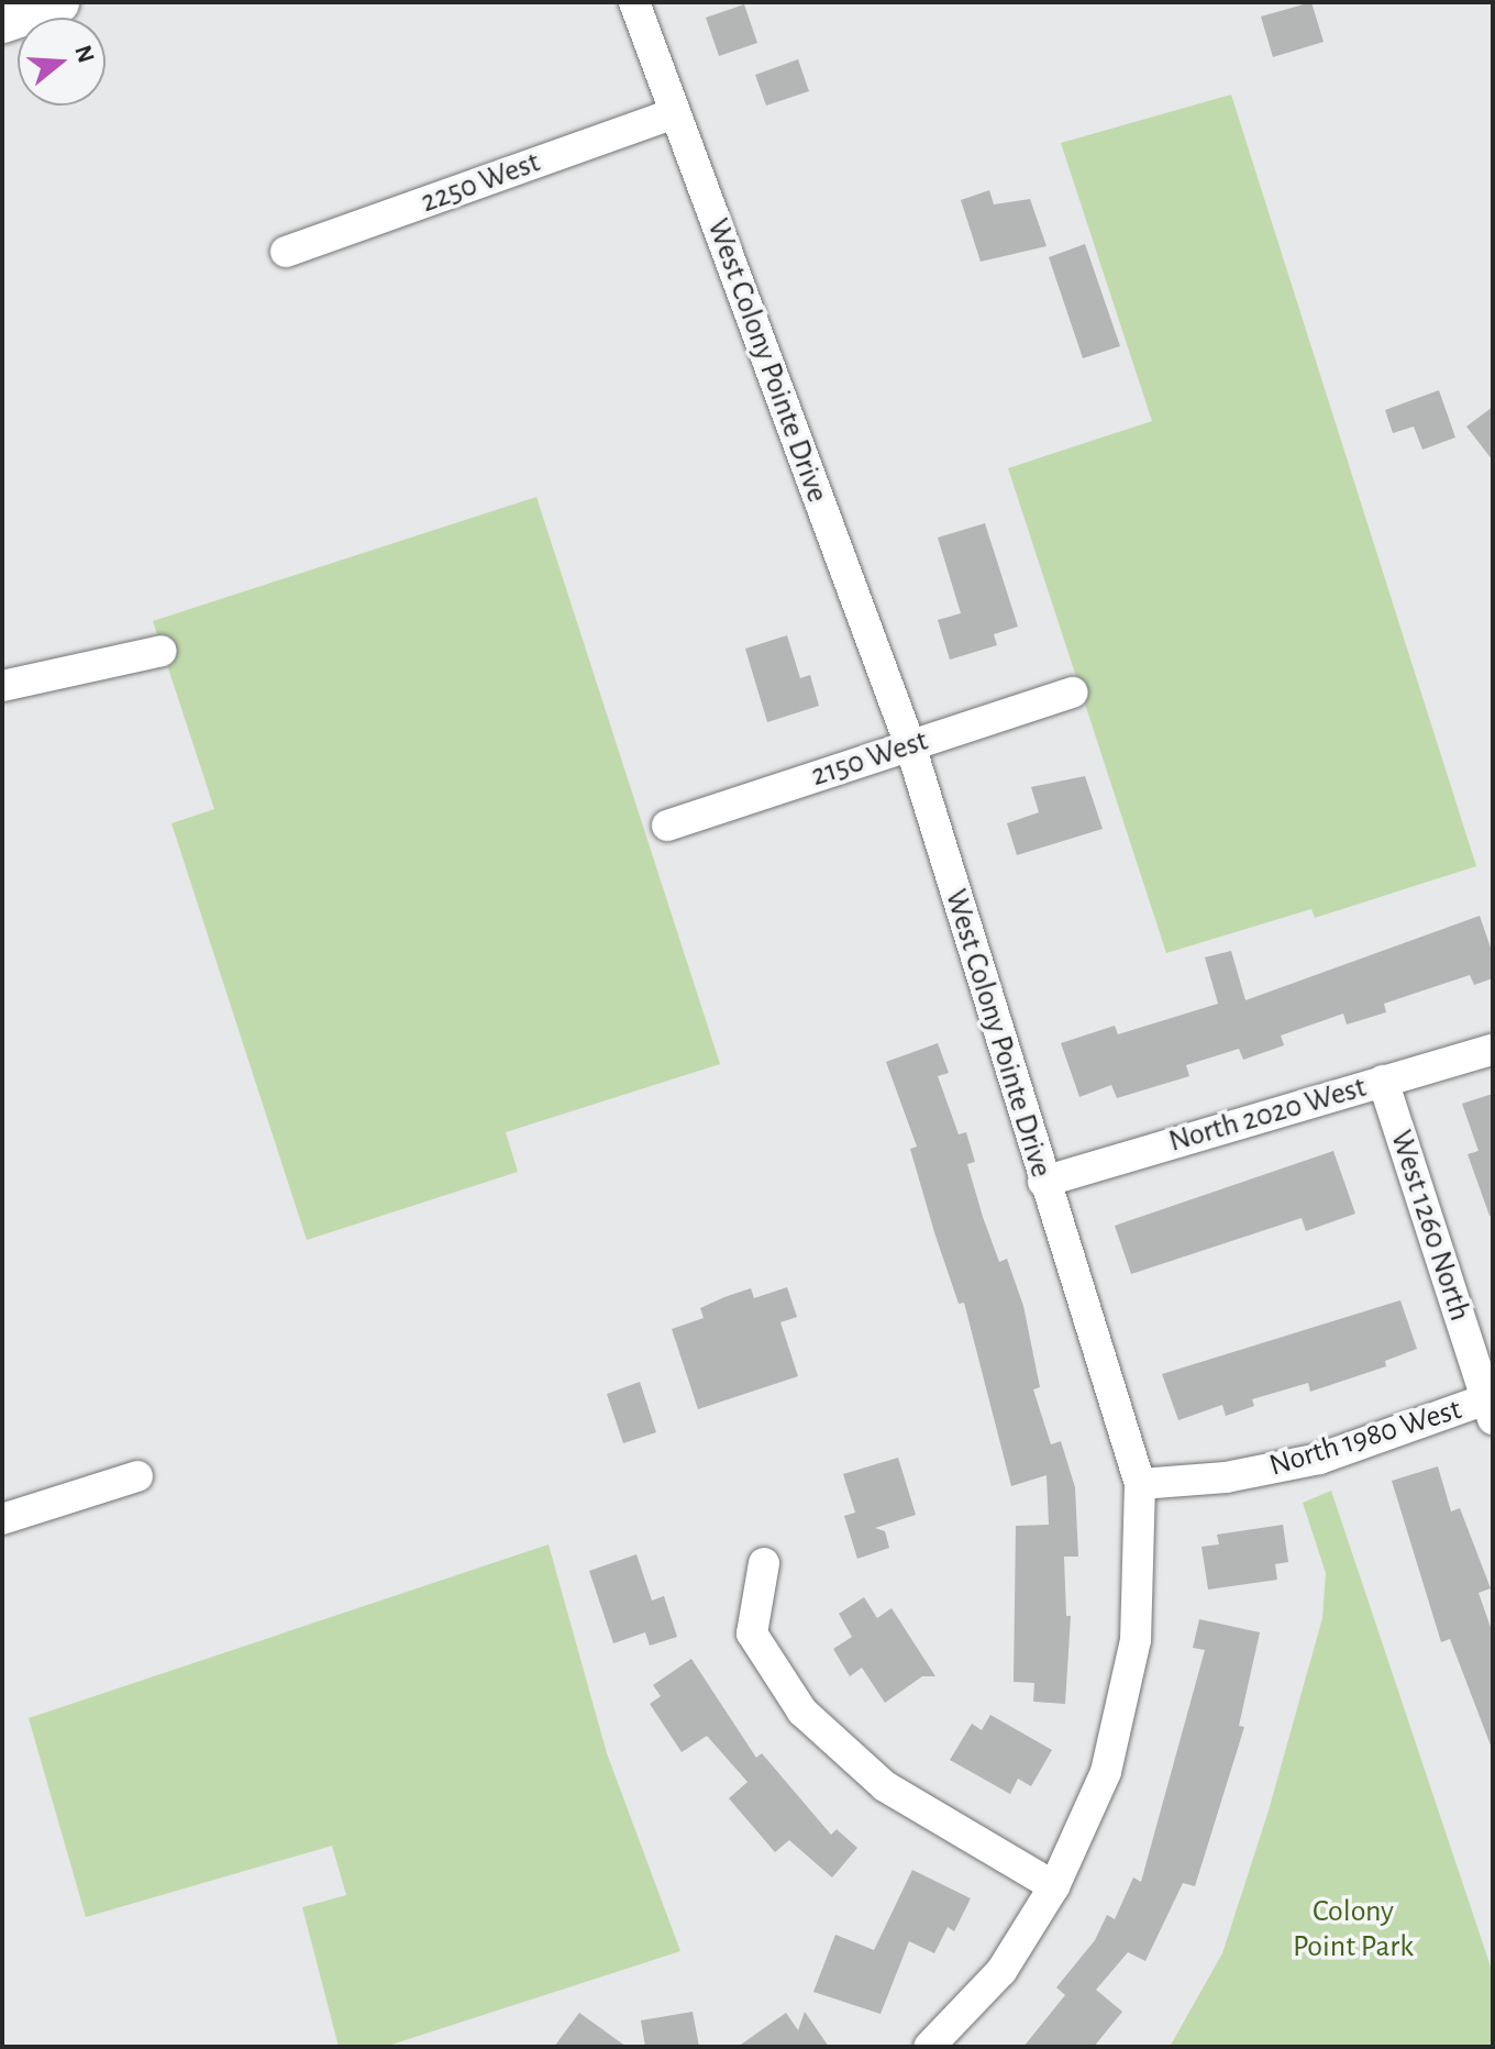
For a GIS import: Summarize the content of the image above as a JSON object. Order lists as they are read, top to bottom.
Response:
{
  "streets": {
    "street": [
      "2250 West",
      "West Colony Pointe Drive",
      "2150 West",
      "North 2020 West",
      "West 1260 North",
      "North 1980 West"
    ]
  },
  "crossings": [
    ["2250 West", "West Colony Pointe Drive"],
    ["West Colony Pointe Drive", "2150 West"],
    ["West Colony Pointe Drive", "North 2020 West"],
    ["West Colony Pointe Drive", "North 1980 West"],
    ["North 2020 West", "West 1260 North"],
    ["West 1260 North", "North 1980 West"]
  ],
  "parks": ["Colony Point Park"],
  "north": "right"
}
